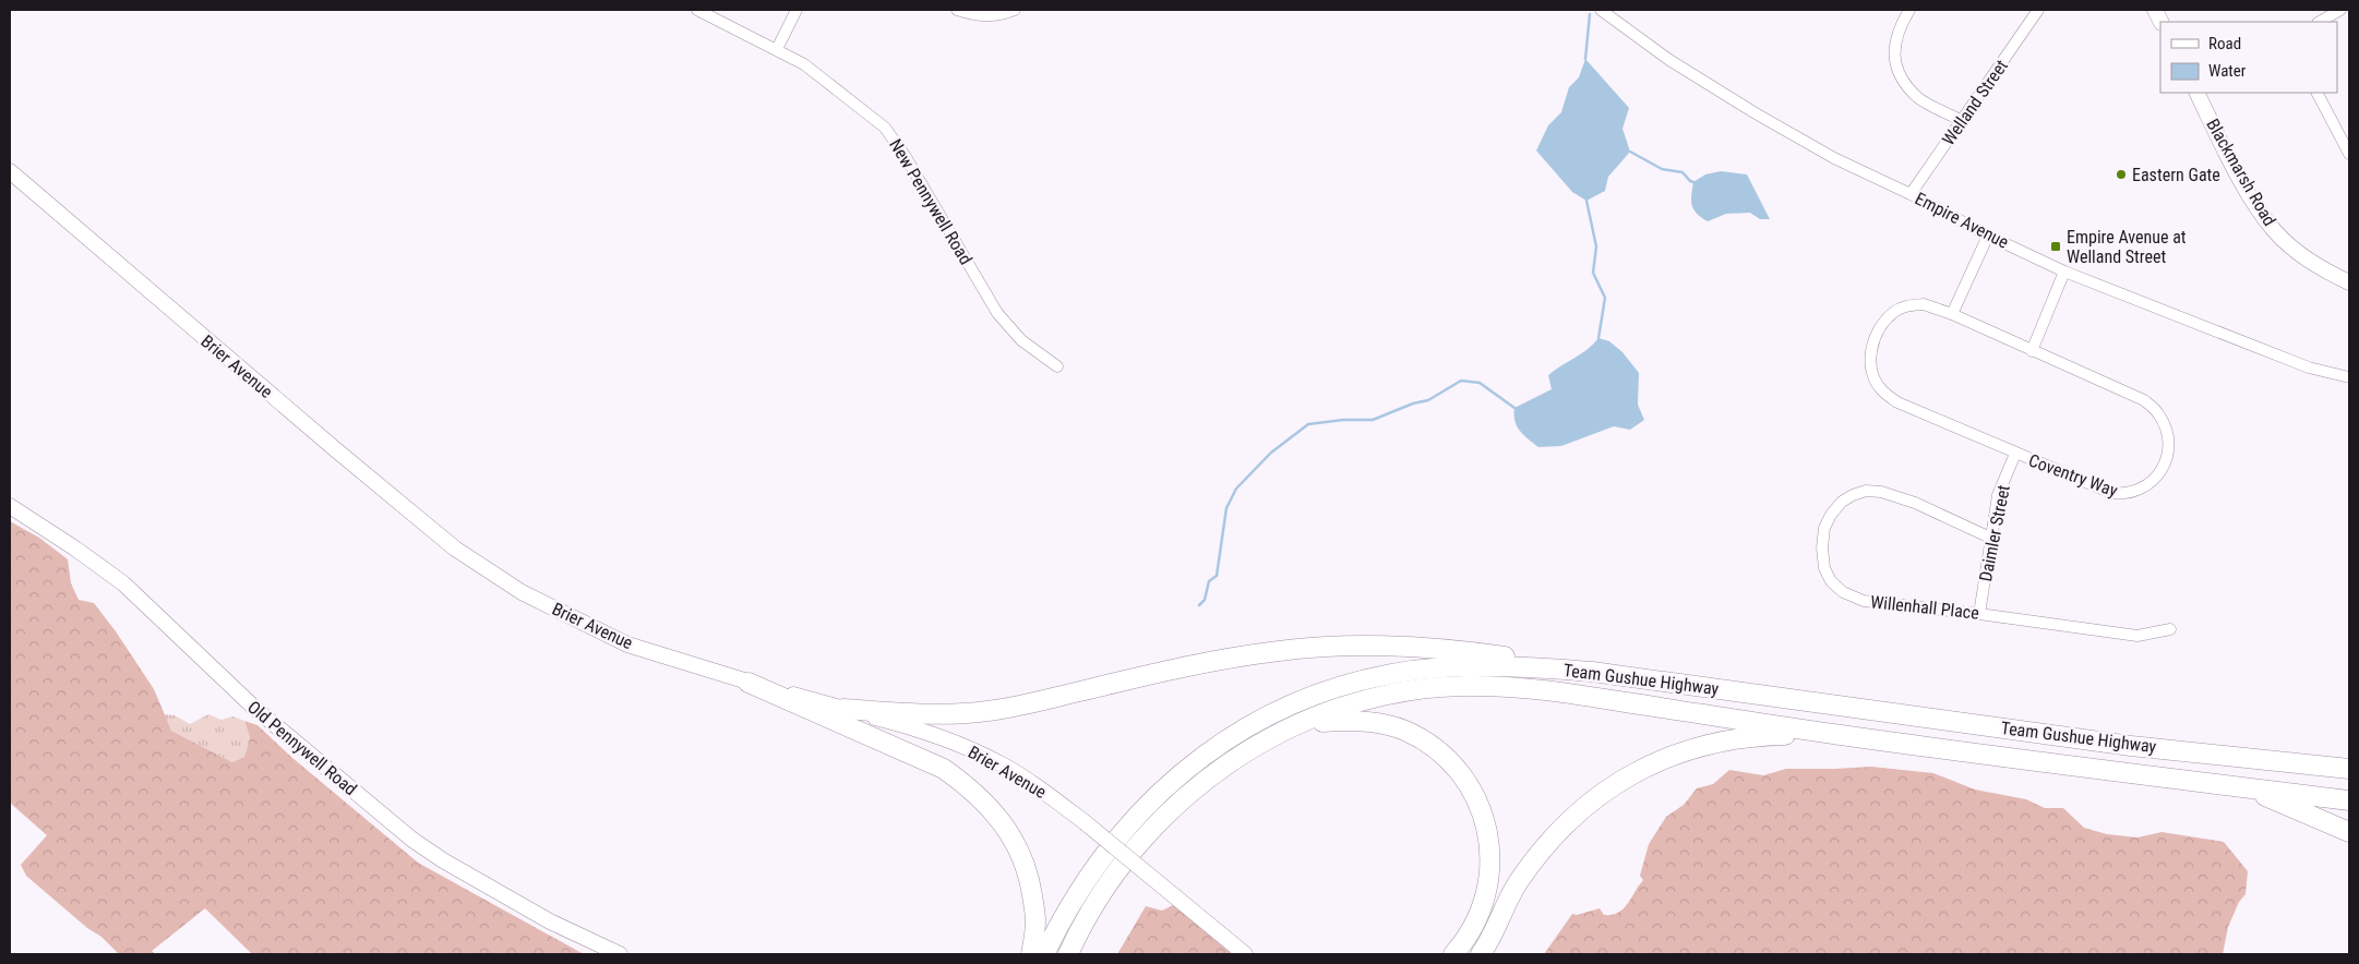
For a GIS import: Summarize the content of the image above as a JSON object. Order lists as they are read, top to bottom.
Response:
{
  "streets": {
    "highway": ["Team Gushue Highway"],
    "main road": ["Blackmarsh Road", "Brier Avenue", "Old Pennywell Road"],
    "street": [
      "Welland Street",
      "New Pennywell Road",
      "Empire Avenue",
      "Coventry Way",
      "Daimler Street",
      "Willenhall Place"
    ]
  },
  "crossings": [
    ["Welland Street", "Empire Avenue"],
    ["Coventry Way", "Daimler Street"],
    ["Daimler Street", "Willenhall Place"]
  ],
  "places": {
    "other": ["Eastern Gate"],
    "transit": ["Empire Avenue at Welland Street"]
  },
  "legend": ["Road", "Water"]
}
